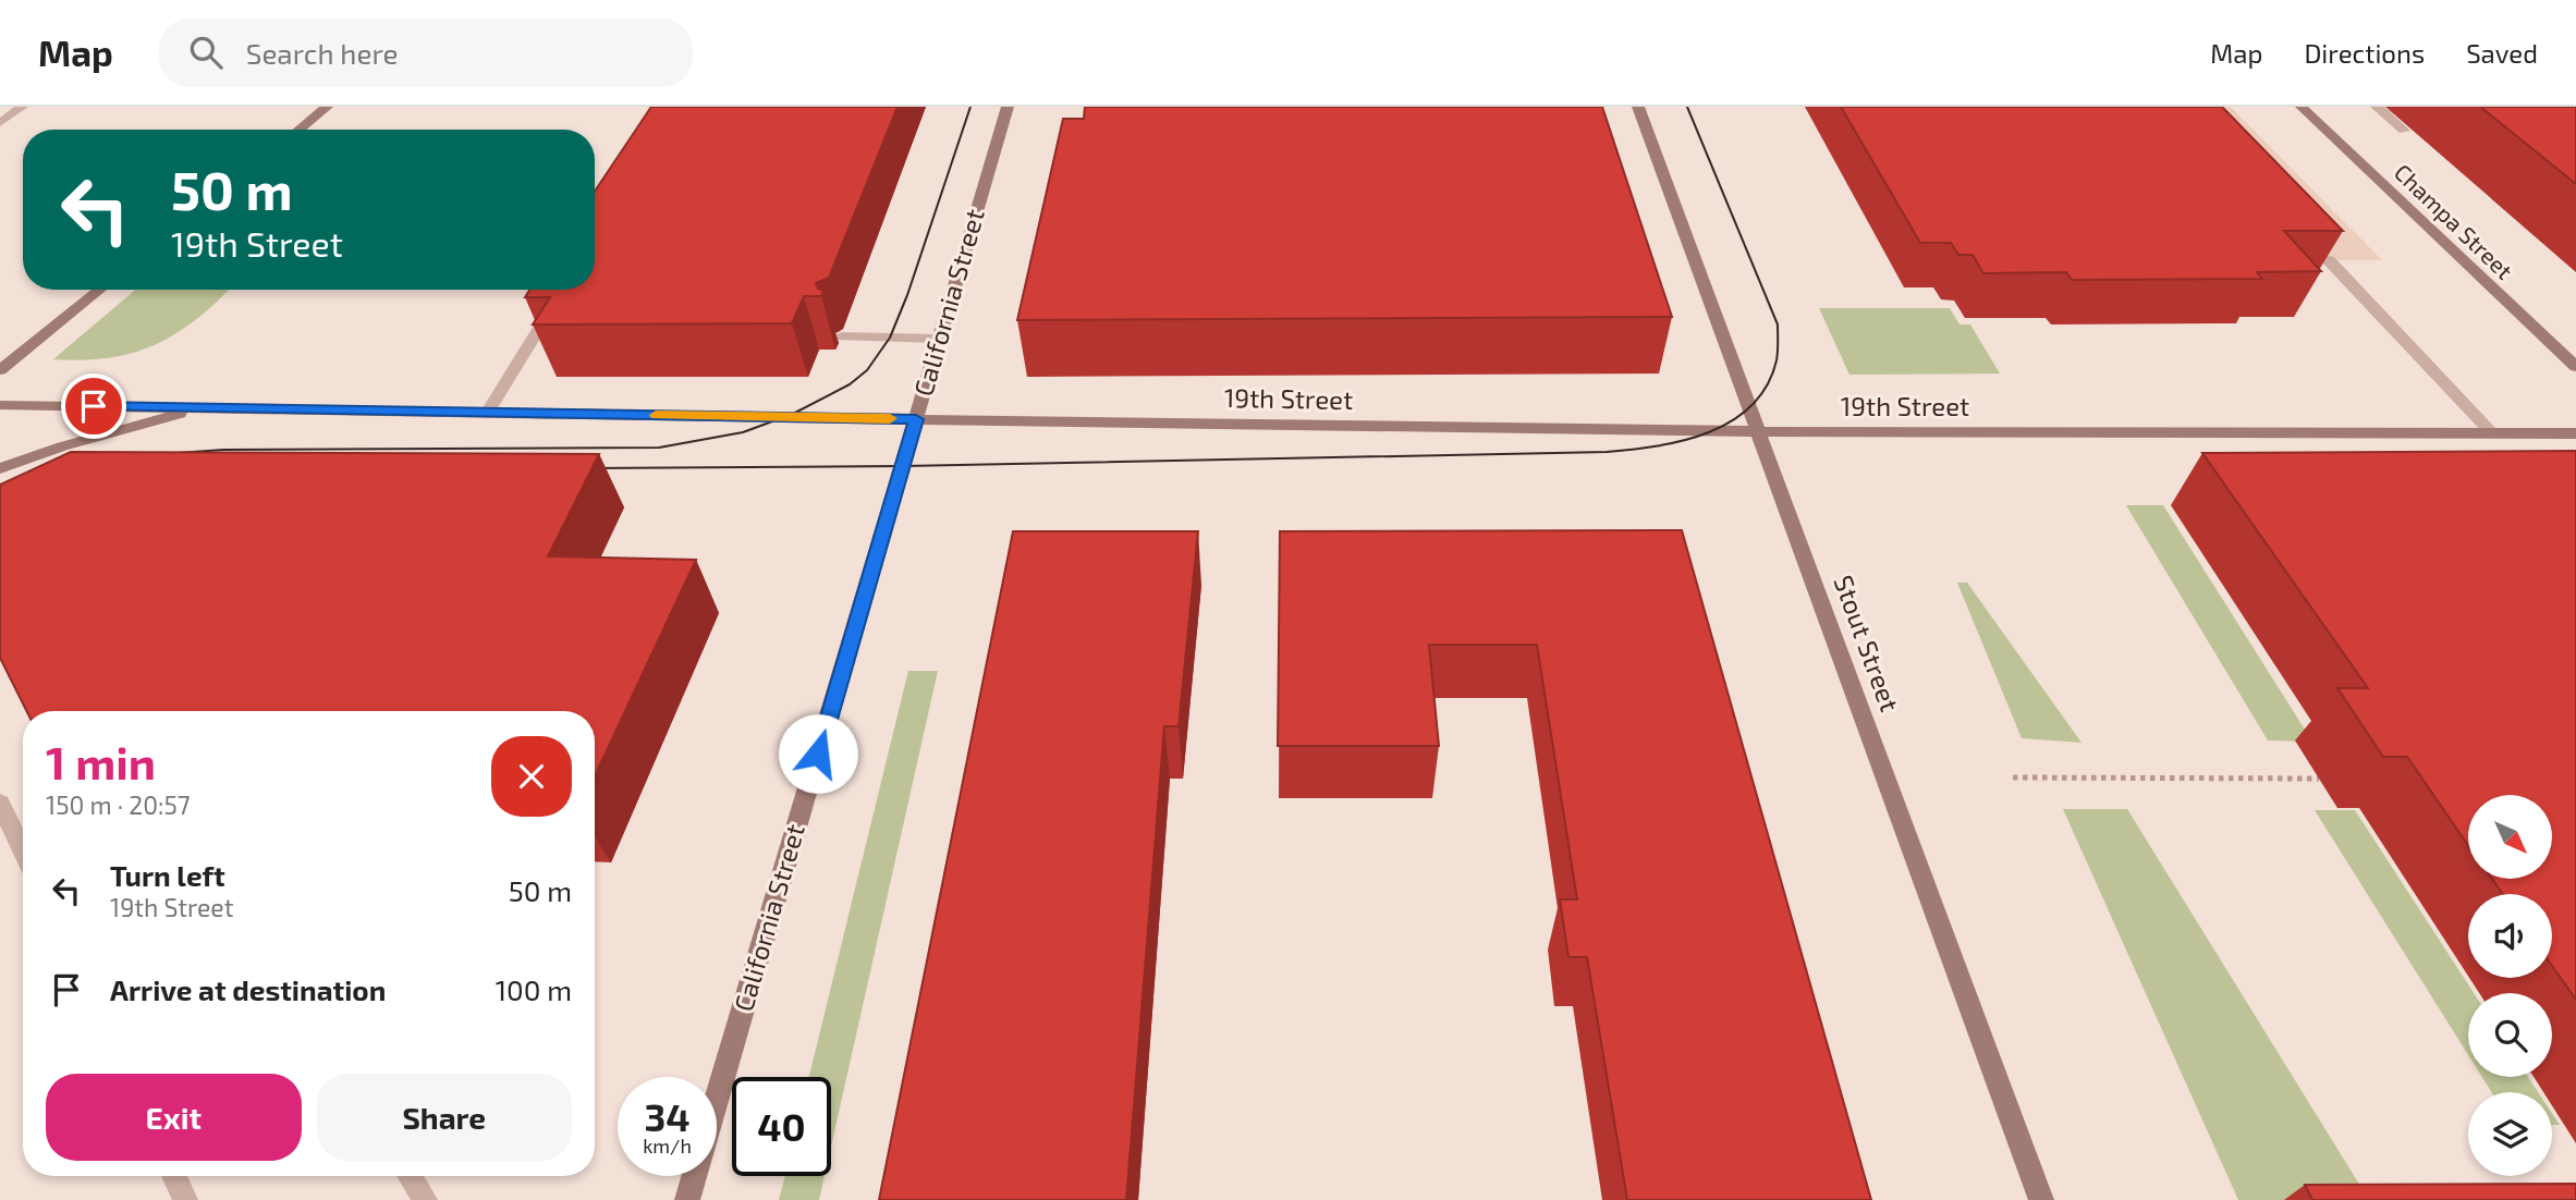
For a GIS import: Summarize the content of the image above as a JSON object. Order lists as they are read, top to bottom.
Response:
{
  "streets": {
    "street": [
      "Champa Street",
      "California Street",
      "19th Street",
      "Stout Street"
    ]
  },
  "crossings": [
    ["California Street", "19th Street"],
    ["19th Street", "Stout Street"]
  ],
  "north": "bottom right",
  "page": {
    "header": "Map",
    "search": "Search here",
    "nav": ["Map", "Directions", "Saved"],
    "turn": ["50 m", "19th Street"],
    "heading": ["1 min", "150 m · 20:57"],
    "list": [
      {
        "name": "Turn left",
        "note": "19th Street",
        "value": "50 m"
      },
      {
        "name": "Arrive at destination",
        "value": "100 m"
      }
    ],
    "buttons": ["Exit", "Share"],
    "speed": "34 km/h",
    "limit": "40"
  }
}
